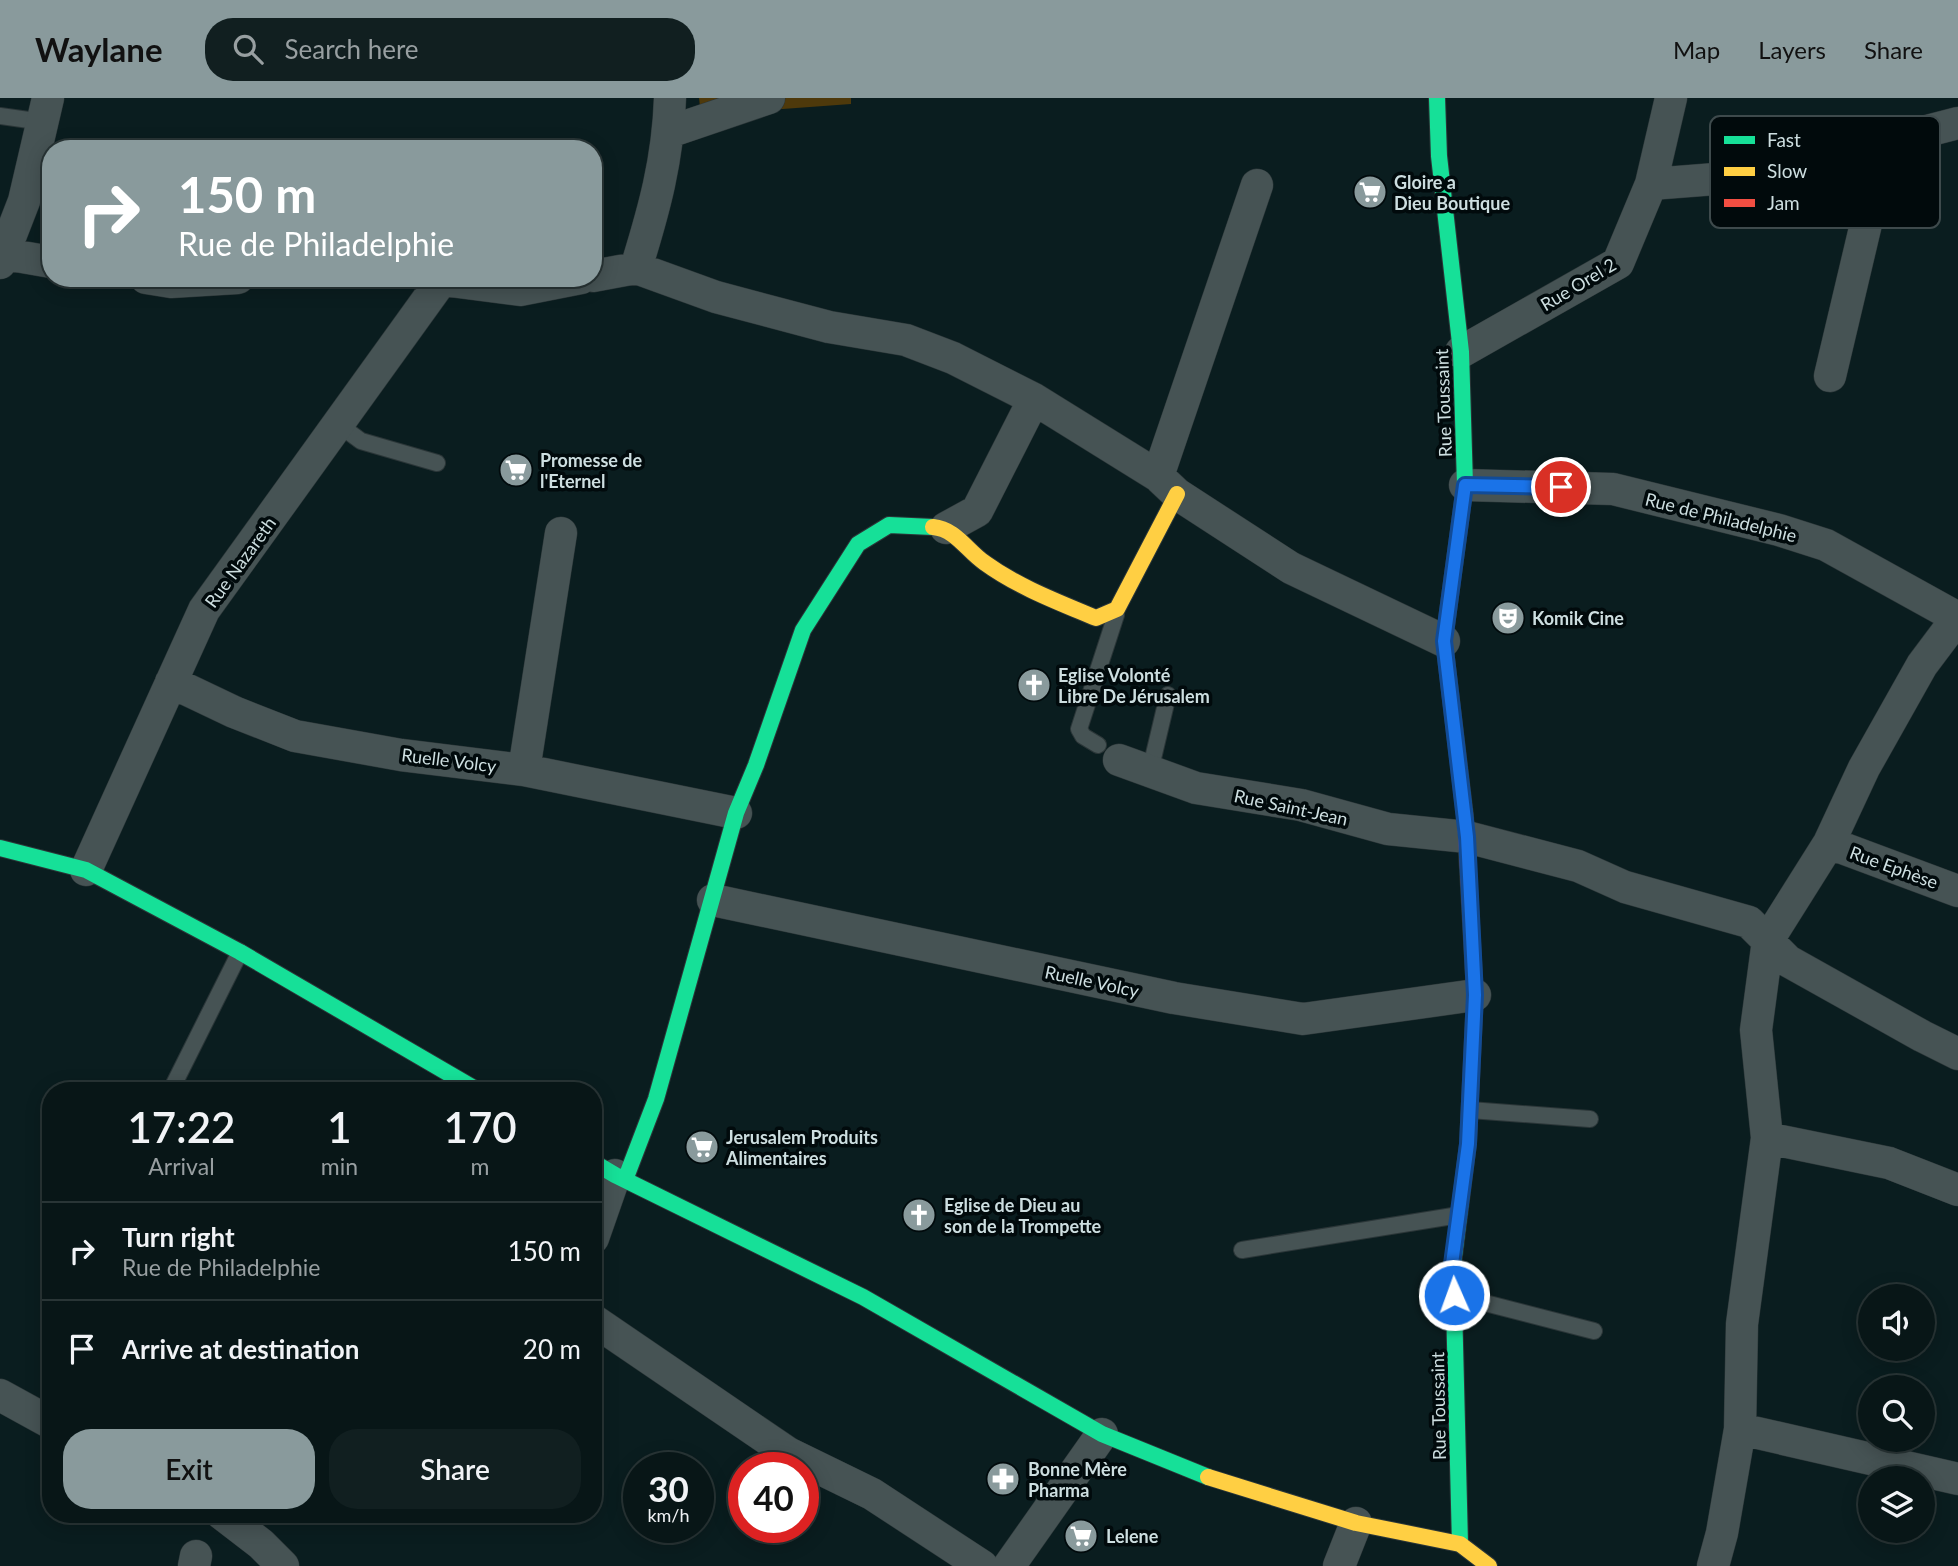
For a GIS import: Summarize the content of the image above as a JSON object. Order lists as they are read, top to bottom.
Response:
{
  "streets": {
    "street": [
      "Rue Orel 2",
      "Rue Toussaint",
      "Rue de Philadelphie",
      "Rue Nazareth",
      "Ruelle Volcy",
      "Rue Saint-Jean",
      "Rue Ephèse"
    ]
  },
  "crossings": [
    ["Rue Orel 2", "Rue Toussaint"],
    ["Rue Toussaint", "Rue de Philadelphie"],
    ["Rue Toussaint", "Ruelle Volcy"],
    ["Rue Toussaint", "Rue Saint-Jean"],
    ["Rue Nazareth", "Ruelle Volcy"]
  ],
  "places": {
    "supermarket": [
      "Gloire a Dieu Boutique",
      "Promesse de l'Eternel",
      "Jerusalem Produits Alimentaires",
      "Lelene"
    ],
    "theatre": ["Komik Cine"],
    "church": ["Eglise Volonté Libre De Jérusalem", "Eglise de Dieu au son de la Trompette"],
    "pharmacy": ["Bonne Mère Pharma"]
  },
  "legend": ["Fast", "Slow", "Jam"],
  "page": {
    "header": "Waylane",
    "search": "Search here",
    "nav": ["Map", "Layers", "Share"],
    "turn": ["150 m", "Rue de Philadelphie"],
    "eta": [
      "17:22",
      "Arrival",
      "1",
      "min",
      "170",
      "m"
    ],
    "list": [
      {
        "name": "Turn right",
        "note": "Rue de Philadelphie",
        "value": "150 m"
      },
      {
        "name": "Arrive at destination",
        "value": "20 m"
      }
    ],
    "buttons": ["Exit", "Share"],
    "speed": "30 km/h",
    "limit": "40"
  }
}
